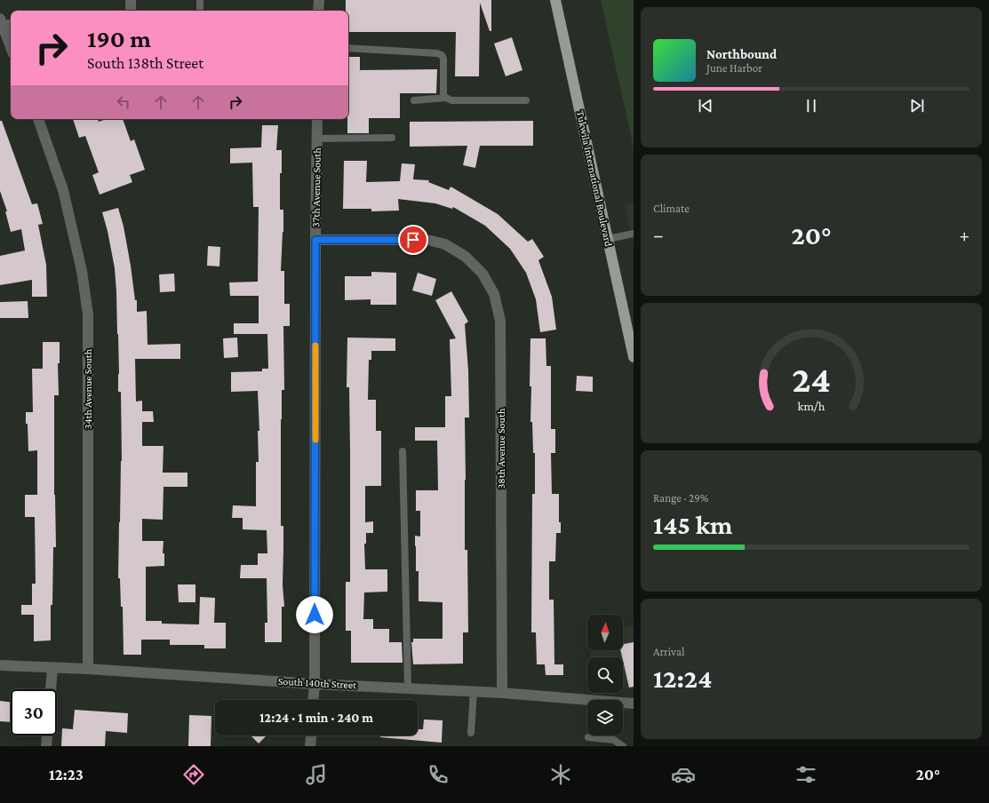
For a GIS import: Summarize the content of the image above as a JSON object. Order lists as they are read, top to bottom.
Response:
{
  "streets": {
    "main road": ["Tukwila International Boulevard"],
    "street": [
      "37th Avenue South",
      "34th Avenue South",
      "38th Avenue South",
      "South 140th Street"
    ]
  },
  "crossings": [
    ["37th Avenue South", "38th Avenue South"],
    ["37th Avenue South", "South 140th Street"],
    ["34th Avenue South", "South 140th Street"],
    ["38th Avenue South", "South 140th Street"]
  ],
  "north": "top",
  "page": {
    "turn": ["190 m", "South 138th Street"],
    "song": ["Northbound", "June Harbor"],
    "tile": [
      "Climate",
      ["Range · 29%", "145 km"],
      ["Arrival", "12:24"]
    ],
    "heat": ["−", "20°", "+"],
    "limit": "30",
    "trip": "12:24 · 1 min · 240 m",
    "tabs": ["12:23", "20°"],
    "gauge": ["24", "km/h"]
  }
}
